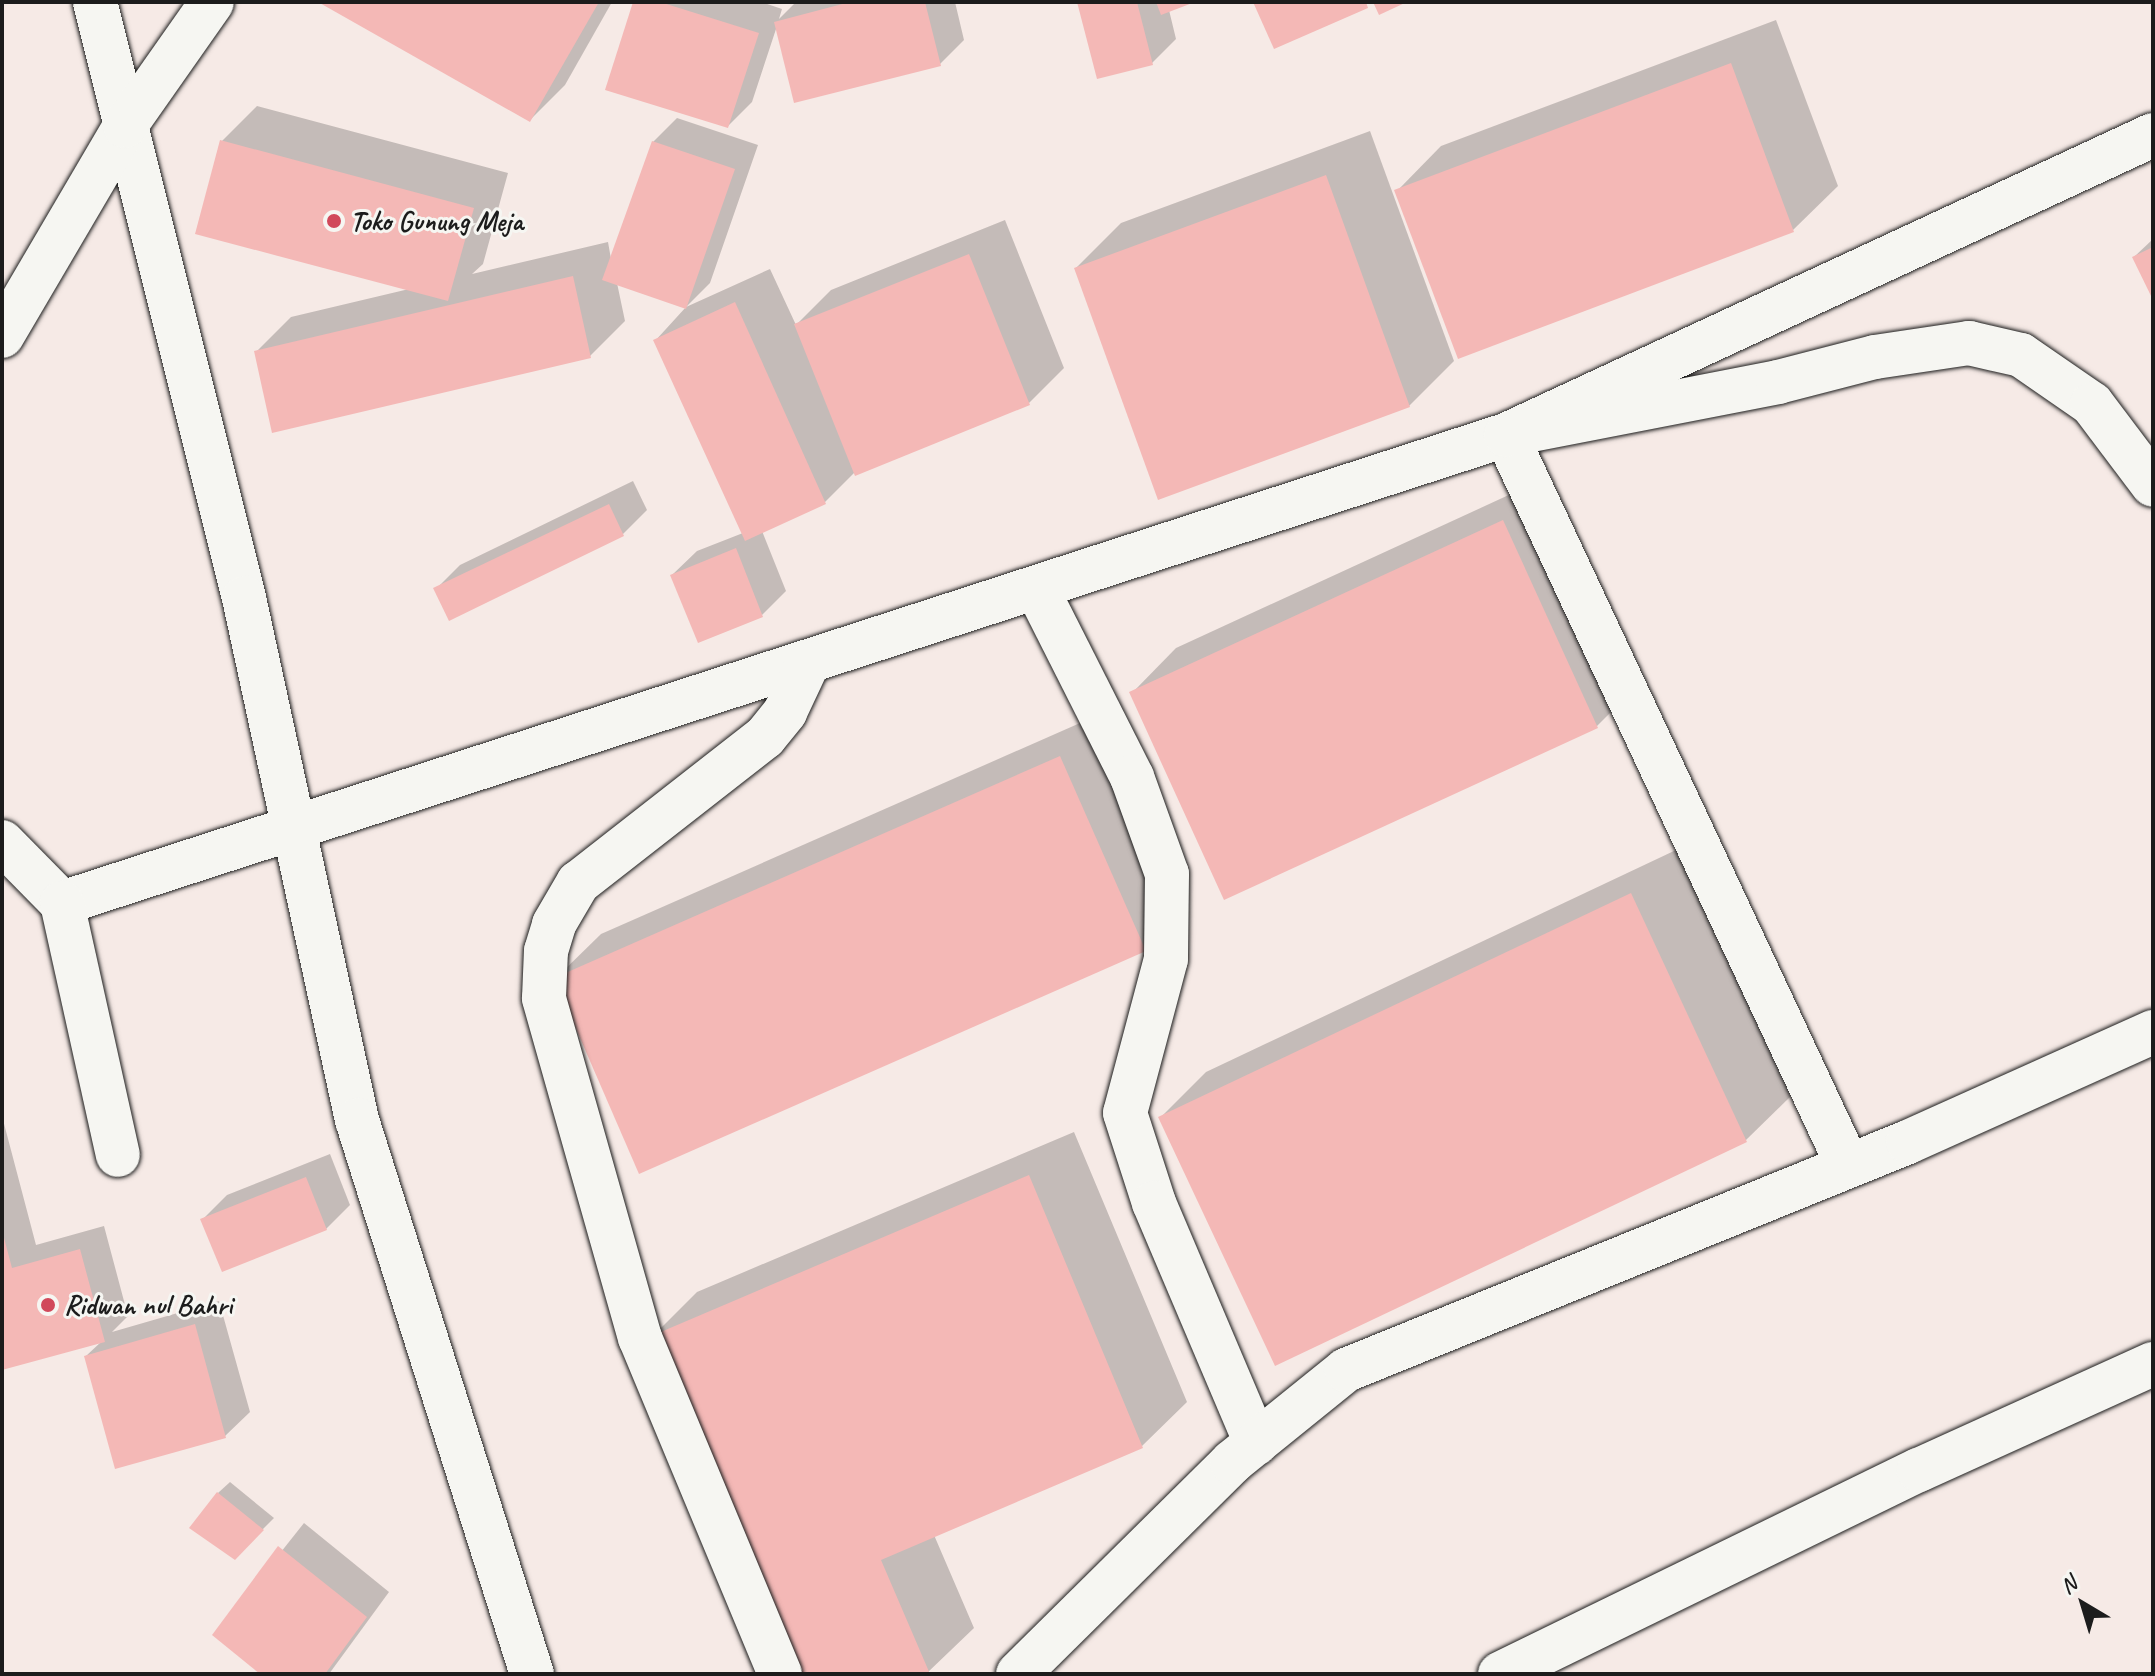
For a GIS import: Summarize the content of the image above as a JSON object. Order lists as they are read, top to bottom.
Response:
{
  "places": ["Toko Gunung Meja", "Ridwan nul Bahri"],
  "north": "top left"
}
